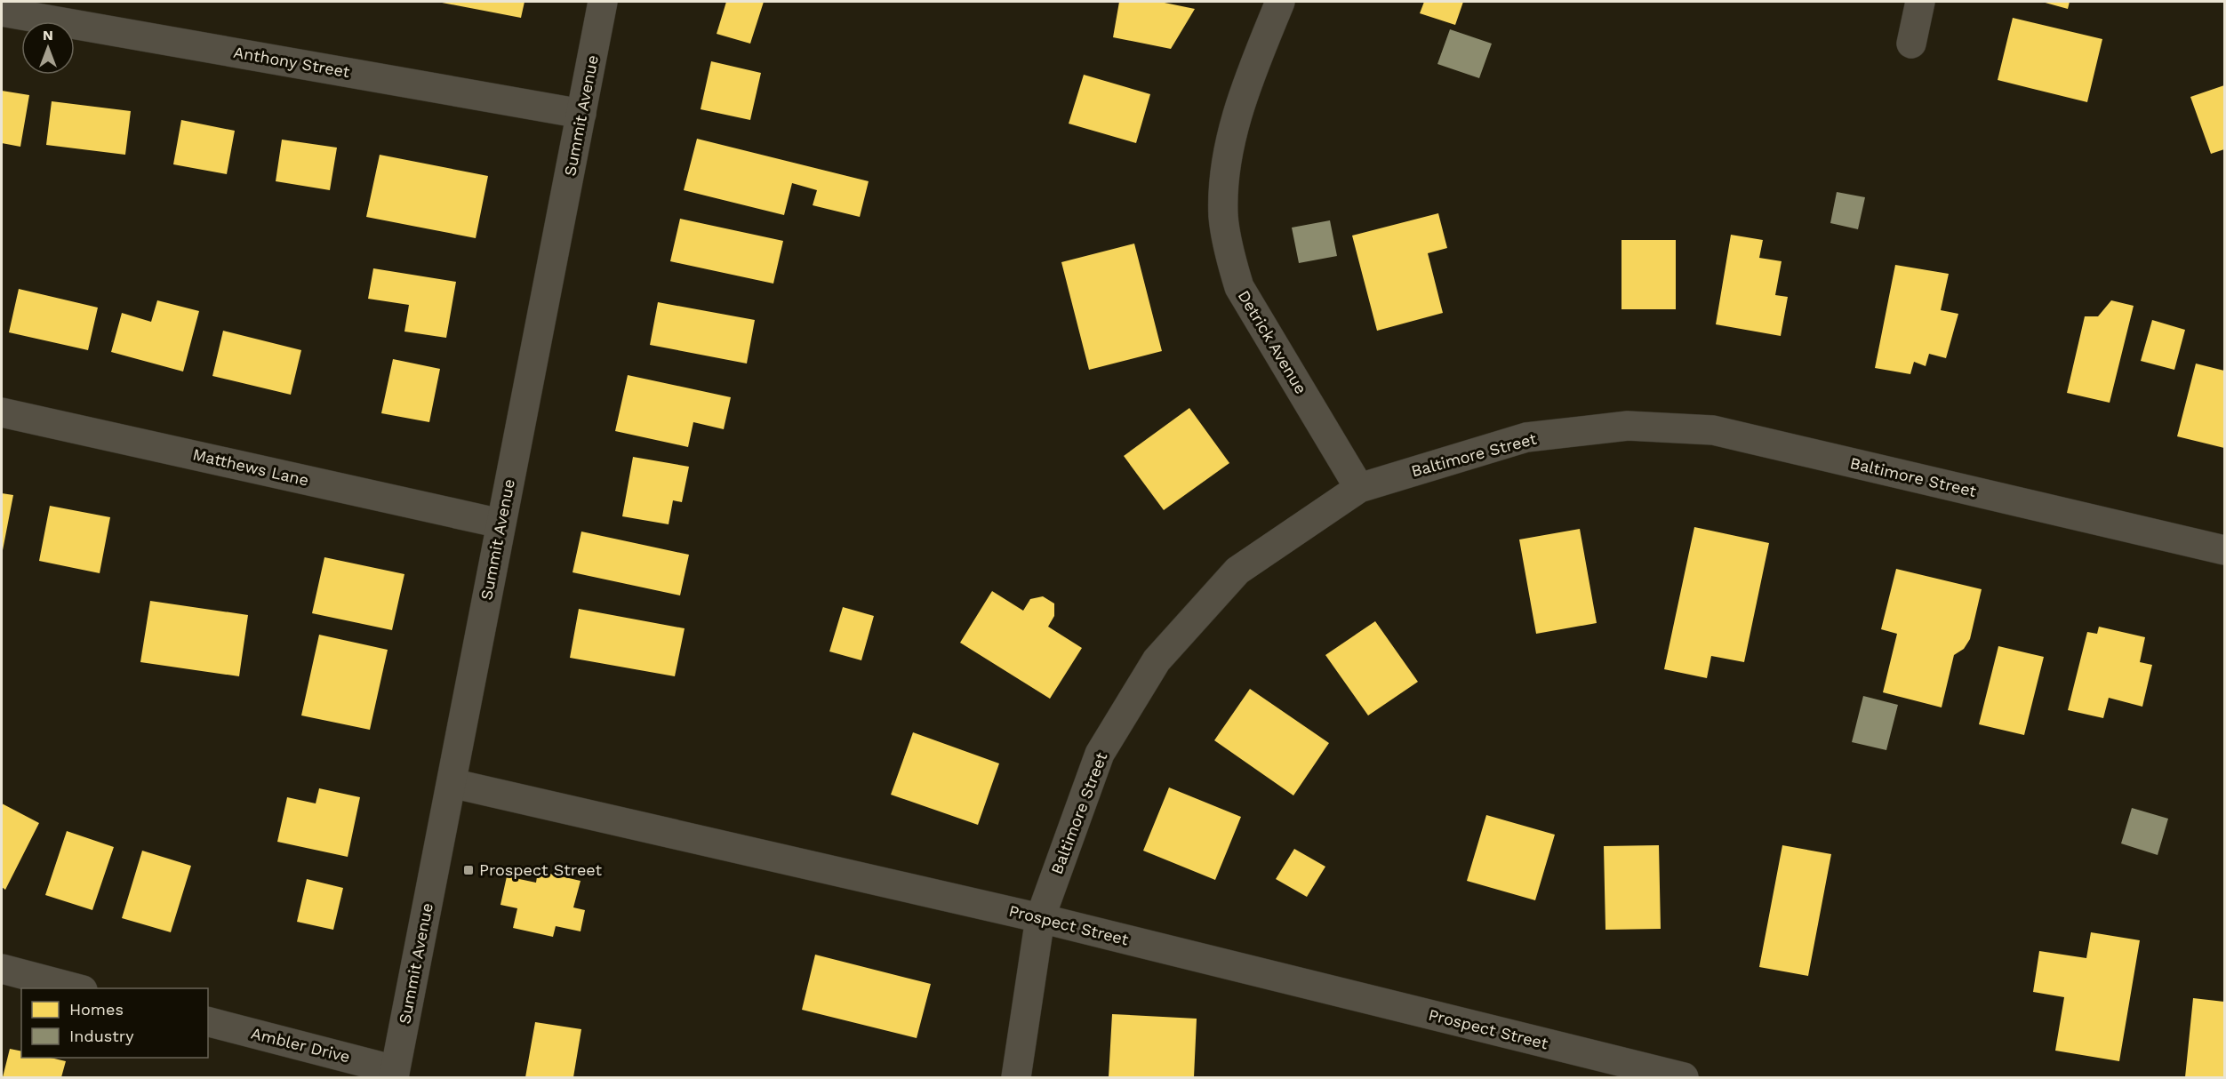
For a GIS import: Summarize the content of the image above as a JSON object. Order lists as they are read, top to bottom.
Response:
{
  "streets": {
    "street": [
      "Anthony Street",
      "Summit Avenue",
      "Detrick Avenue",
      "Baltimore Street",
      "Matthews Lane",
      "Prospect Street",
      "Ambler Drive"
    ]
  },
  "crossings": [
    ["Anthony Street", "Summit Avenue"],
    ["Summit Avenue", "Matthews Lane"],
    ["Summit Avenue", "Prospect Street"],
    ["Summit Avenue", "Ambler Drive"],
    ["Detrick Avenue", "Baltimore Street"],
    ["Baltimore Street", "Prospect Street"]
  ],
  "places": {
    "transit": ["Prospect Street"]
  },
  "legend": ["Homes", "Industry"],
  "north": "top"
}
